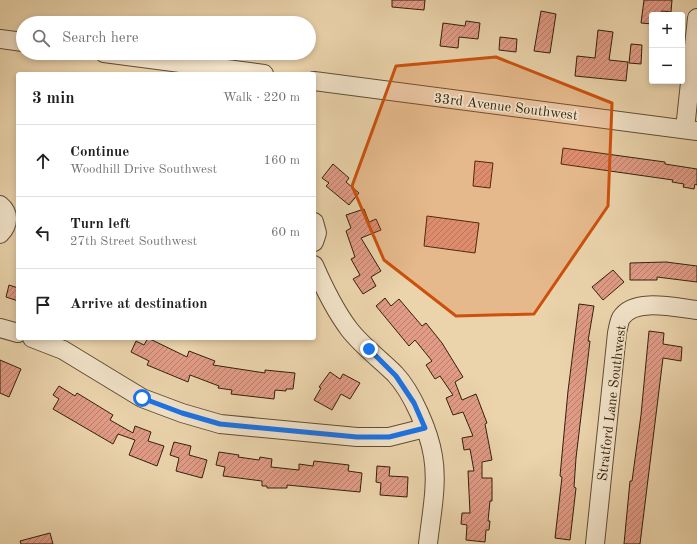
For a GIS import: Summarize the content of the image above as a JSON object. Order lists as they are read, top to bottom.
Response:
{
  "streets": {
    "street": ["33rd Avenue Southwest", "Stratford Lane Southwest"]
  },
  "page": {
    "map_buttons": ["+", "−"],
    "search": "Search here",
    "heading": ["3 min", "Walk · 220 m"],
    "list": [
      ["Continue", "Woodhill Drive Southwest", "160 m"],
      ["Turn left", "27th Street Southwest", "60 m"],
      "Arrive at destination"
    ]
  }
}
